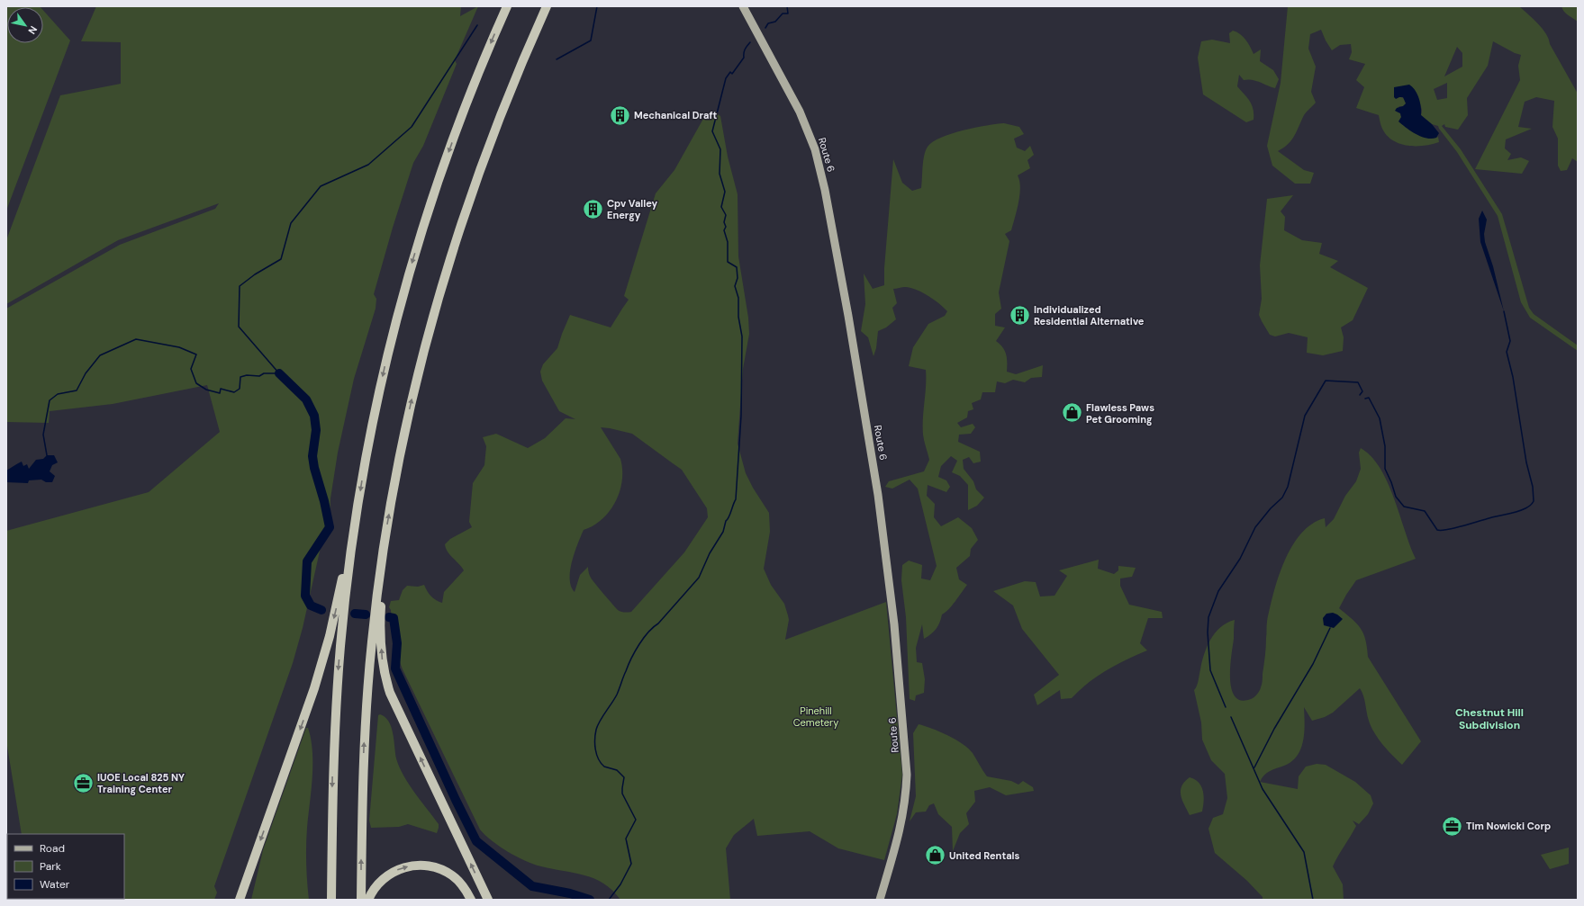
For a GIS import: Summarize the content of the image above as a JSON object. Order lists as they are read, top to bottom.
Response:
{
  "streets": {
    "main road": ["Route 6"]
  },
  "districts": ["Chestnut Hill Subdivision"],
  "parks": ["Pinehill Cemetery"],
  "places": {
    "building": ["Mechanical Draft", "Cpv Valley Energy", "Individualized Residential Alternative"],
    "shop": ["Flawless Paws Pet Grooming", "United Rentals"],
    "office": ["IUOE Local 825 NY Training Center", "Tim Nowicki Corp"]
  },
  "legend": ["Road", "Park", "Water"],
  "north": "bottom right"
}
